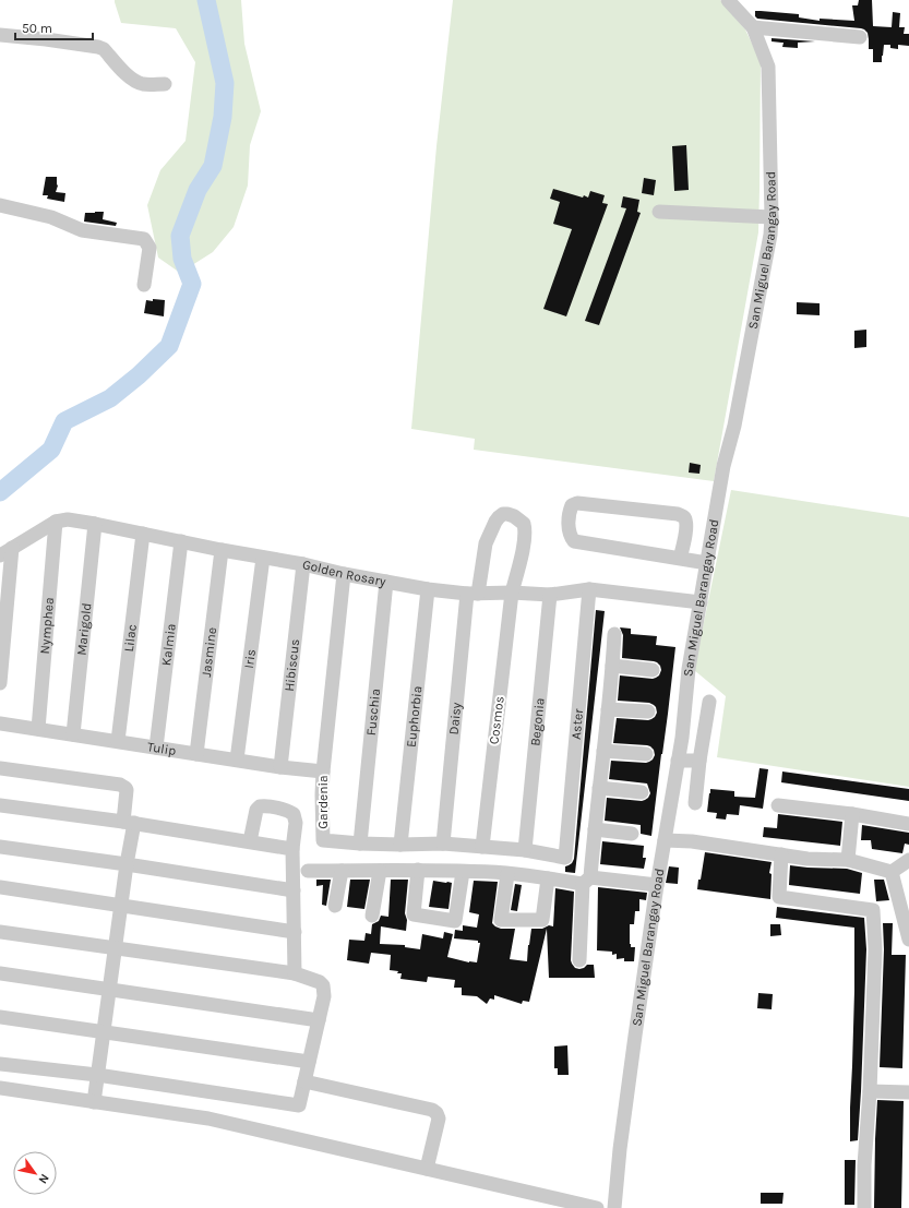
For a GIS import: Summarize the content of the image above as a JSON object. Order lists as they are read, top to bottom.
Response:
{
  "streets": {
    "street": [
      "San Miguel Barangay Road",
      "Golden Rosary",
      "Nymphea",
      "Marigold",
      "Lilac",
      "Kalmia",
      "Jasmine",
      "Iris",
      "Hibiscus",
      "Fuschia",
      "Euphorbia",
      "Daisy",
      "Cosmos",
      "Begonia",
      "Aster",
      "Tulip",
      "Gardenia"
    ]
  },
  "crossings": [
    ["San Miguel Barangay Road", "Golden Rosary"],
    ["Golden Rosary", "Nymphea"],
    ["Golden Rosary", "Marigold"],
    ["Golden Rosary", "Lilac"],
    ["Golden Rosary", "Kalmia"],
    ["Golden Rosary", "Jasmine"],
    ["Golden Rosary", "Iris"],
    ["Golden Rosary", "Hibiscus"],
    ["Golden Rosary", "Fuschia"],
    ["Golden Rosary", "Euphorbia"],
    ["Golden Rosary", "Daisy"],
    ["Golden Rosary", "Cosmos"],
    ["Golden Rosary", "Begonia"],
    ["Golden Rosary", "Aster"],
    ["Golden Rosary", "Gardenia"],
    ["Nymphea", "Tulip"],
    ["Marigold", "Tulip"],
    ["Lilac", "Tulip"],
    ["Kalmia", "Tulip"],
    ["Jasmine", "Tulip"],
    ["Iris", "Tulip"],
    ["Hibiscus", "Tulip"],
    ["Fuschia", "Gardenia"],
    ["Euphorbia", "Gardenia"],
    ["Daisy", "Cosmos"],
    ["Daisy", "Gardenia"],
    ["Cosmos", "Gardenia"],
    ["Begonia", "Gardenia"],
    ["Aster", "Gardenia"],
    ["Tulip", "Gardenia"]
  ],
  "scale_bar": "50 m",
  "north": "bottom right"
}
